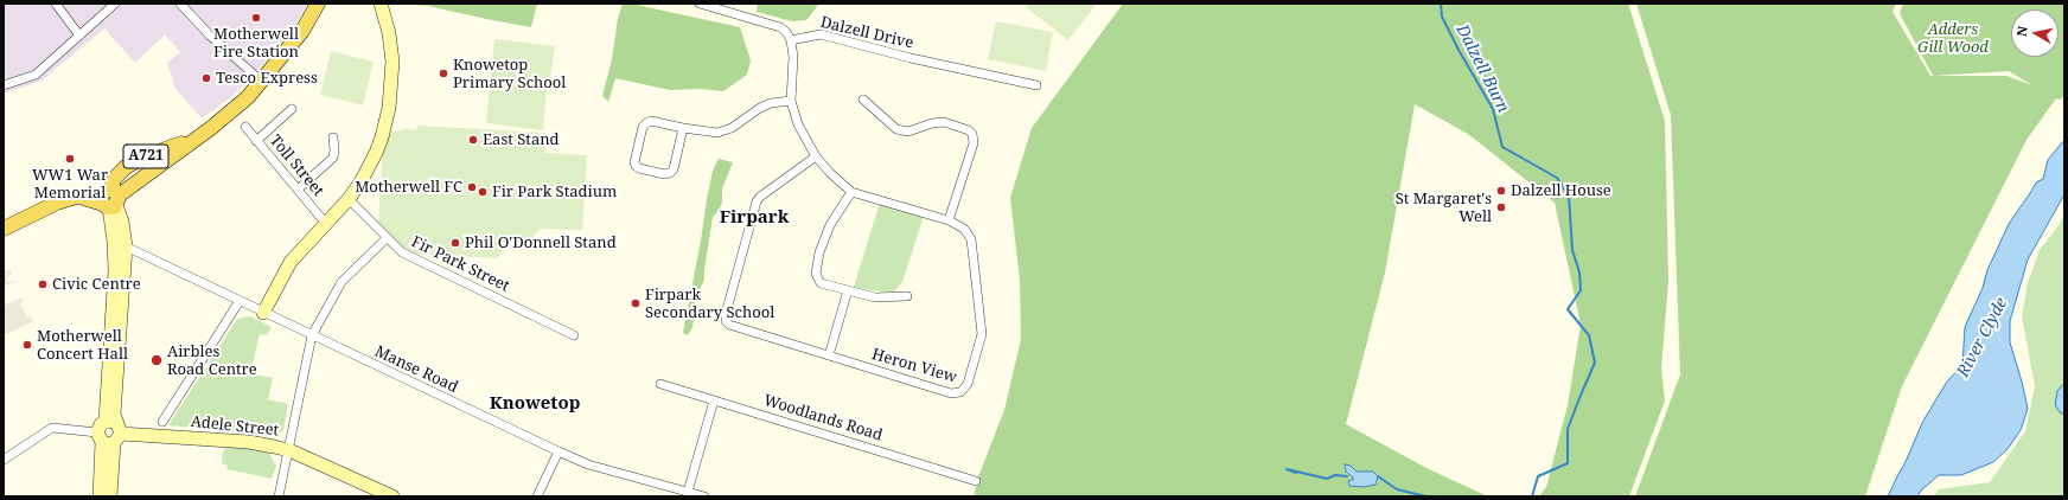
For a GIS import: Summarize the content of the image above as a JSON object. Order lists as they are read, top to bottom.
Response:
{
  "streets": {
    "main road": ["A721"],
    "street": [
      "Dalzell Drive",
      "Toll Street",
      "Fir Park Street",
      "Heron View",
      "Manse Road",
      "Woodlands Road",
      "Adele Street"
    ]
  },
  "crossings": [
    ["Dalzell Drive", "Heron View"]
  ],
  "districts": ["Firpark", "Knowetop"],
  "water": ["Dalzell Burn", "River Clyde"],
  "parks": ["Adders Gill Wood"],
  "places": [
    "Motherwell Fire Station",
    "Knowetop Primary School",
    "Tesco Express",
    "East Stand",
    "WW1 War Memorial",
    "Motherwell FC",
    "Dalzell House",
    "Fir Park Stadium",
    "St Margaret's Well",
    "Phil O'Donnell Stand",
    "Civic Centre",
    "Firpark Secondary School",
    "Motherwell Concert Hall",
    "Airbles Road Centre"
  ],
  "north": "left"
}
